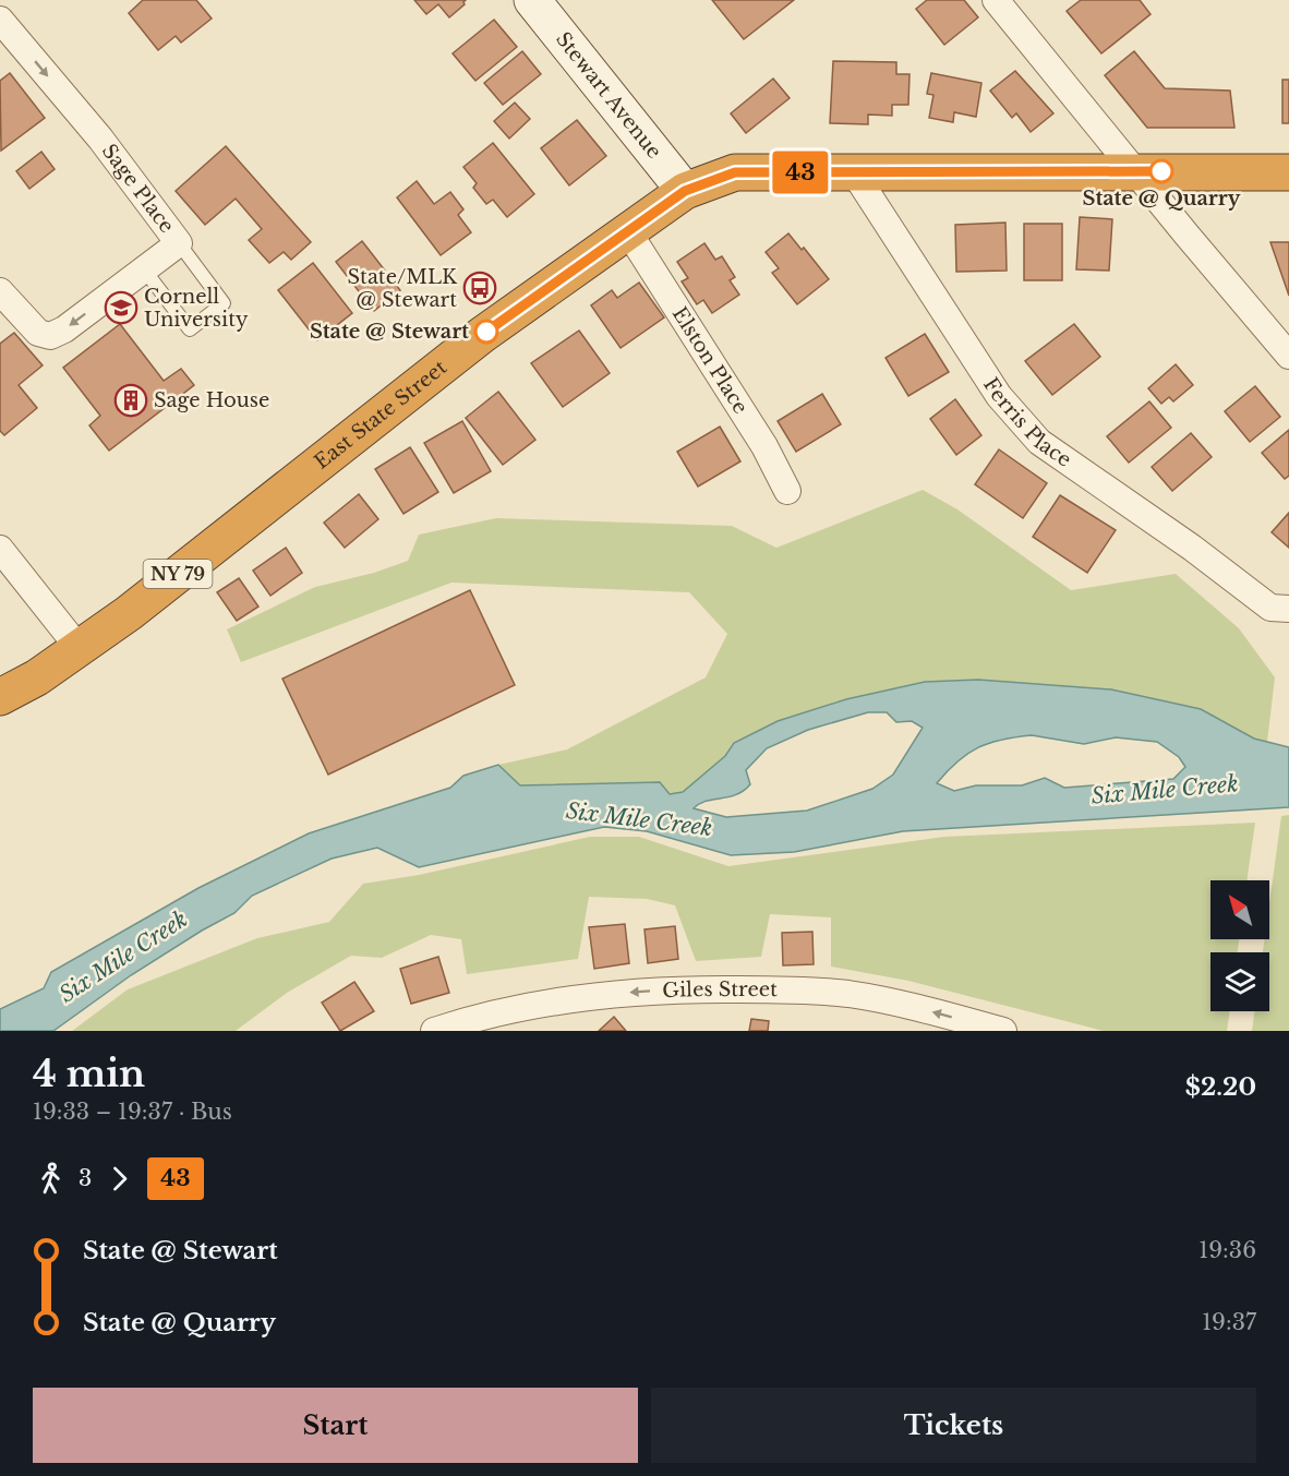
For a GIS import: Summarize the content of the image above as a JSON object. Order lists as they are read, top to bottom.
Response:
{
  "streets": {
    "highway": ["East State Street", "NY 79"],
    "street": [
      "Stewart Avenue",
      "Sage Place",
      "Elston Place",
      "Ferris Place",
      "Giles Street"
    ]
  },
  "crossings": [
    ["Stewart Avenue", "East State Street"],
    ["Elston Place", "East State Street"],
    ["East State Street", "Ferris Place"]
  ],
  "one_way": ["Giles Street"],
  "water": ["Six Mile Creek"],
  "places": {
    "other": ["State @ Quarry", "State @ Stewart"],
    "bus stop": ["State/MLK @ Stewart"],
    "school or university": ["Cornell University"],
    "building": ["Sage House"]
  },
  "lines": ["bus line 43"],
  "north": "top left",
  "page": {
    "on_map": "43",
    "heading": ["4 min", "19:33 – 19:37 · Bus", "$2.20"],
    "legs": ["3", "43"],
    "list": [
      {
        "name": "State @ Stewart",
        "value": "19:36"
      },
      {
        "name": "State @ Quarry",
        "value": "19:37"
      }
    ],
    "buttons": ["Start", "Tickets"]
  }
}
